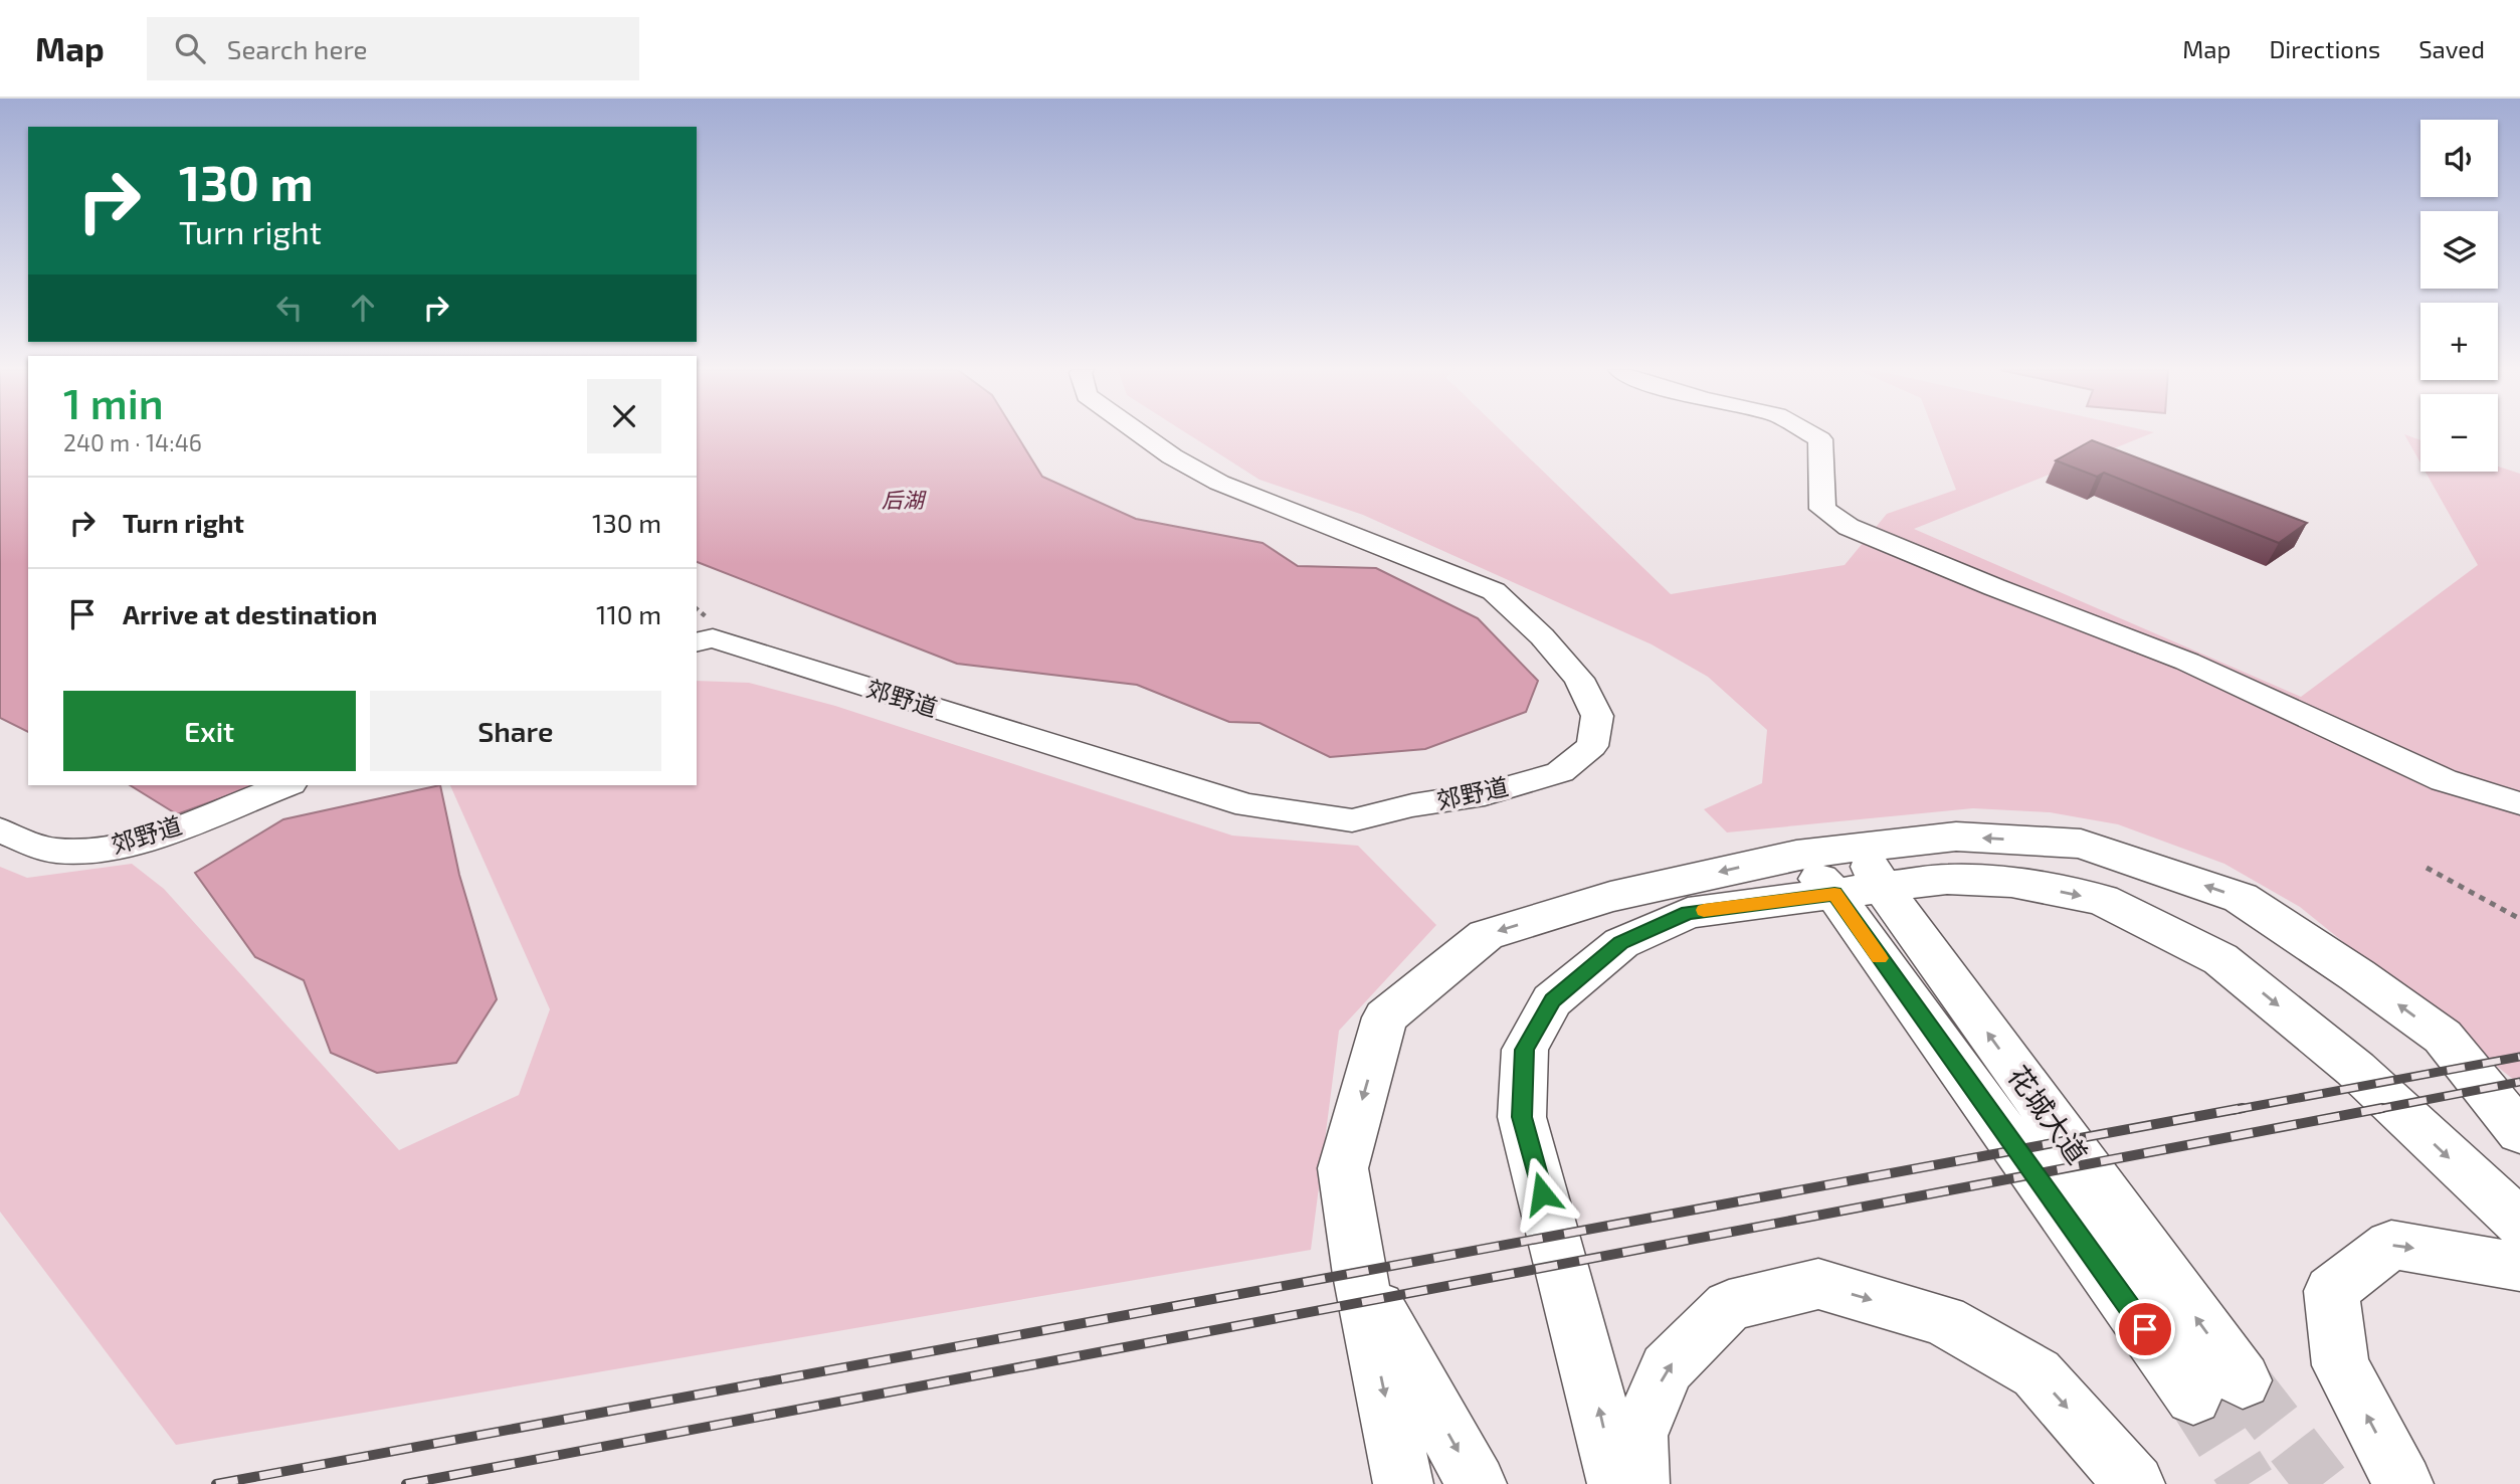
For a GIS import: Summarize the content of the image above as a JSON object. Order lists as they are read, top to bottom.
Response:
{
  "streets": {
    "main road": ["花城大道"],
    "street": ["郊野道"]
  },
  "water": ["后湖"],
  "page": {
    "header": "Map",
    "search": "Search here",
    "nav": ["Map", "Directions", "Saved"],
    "map_buttons": ["+", "−"],
    "turn": ["130 m", "Turn right"],
    "heading": ["1 min", "240 m · 14:46"],
    "list": [
      {
        "name": "Turn right",
        "value": "130 m"
      },
      {
        "name": "Arrive at destination",
        "value": "110 m"
      }
    ],
    "buttons": ["Exit", "Share"]
  }
}
